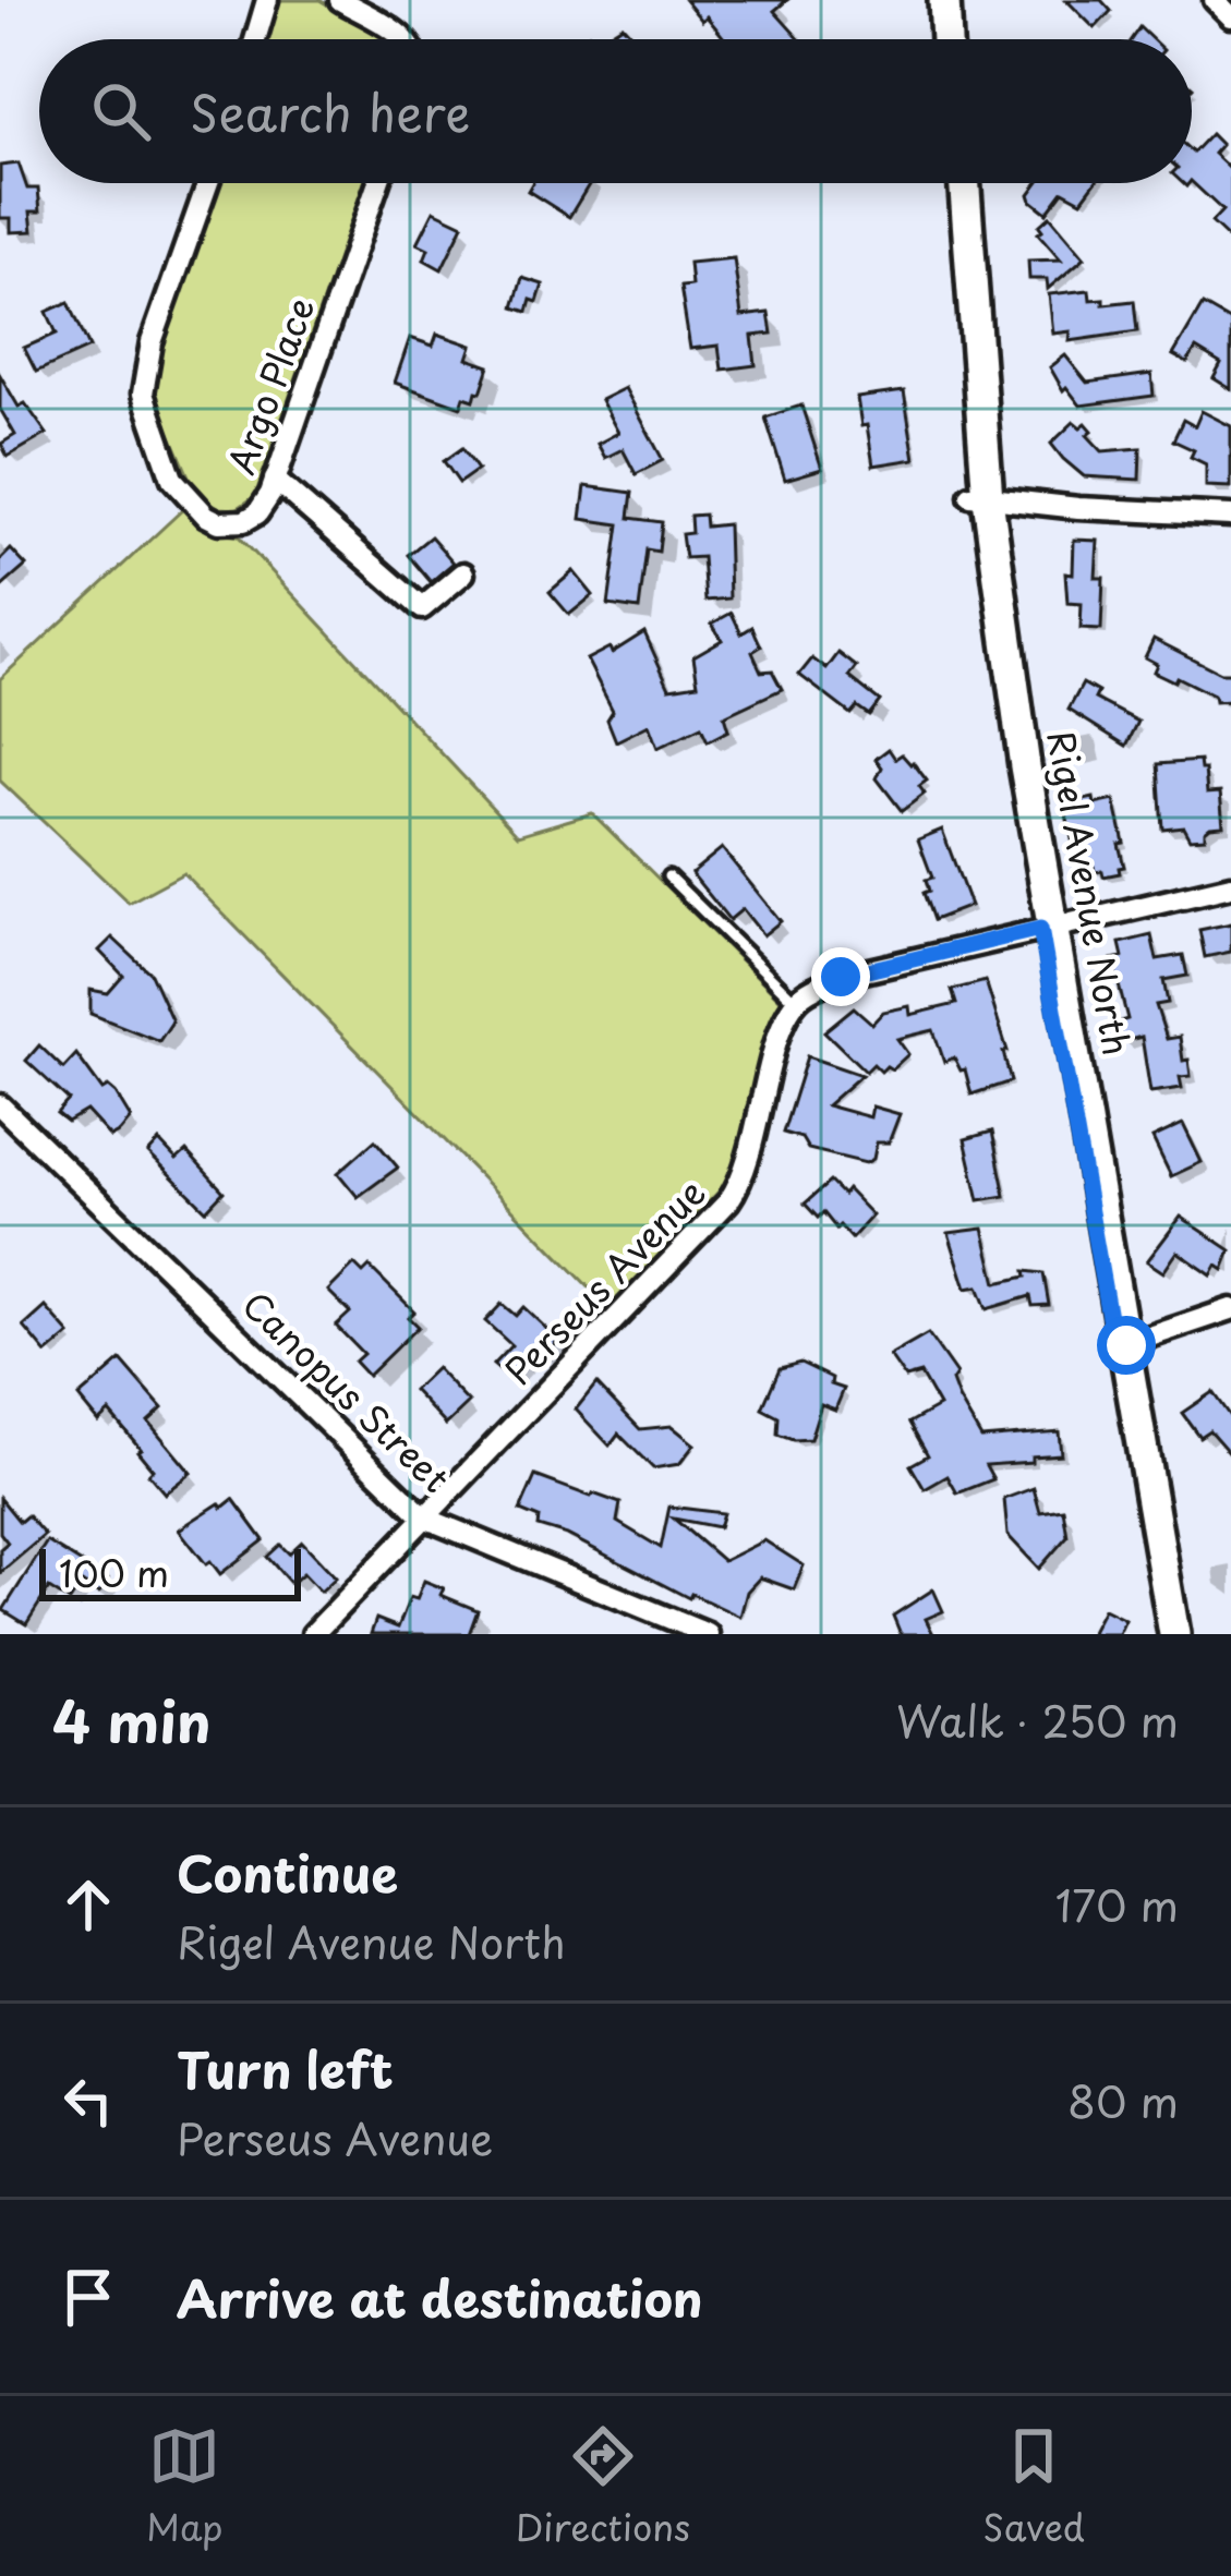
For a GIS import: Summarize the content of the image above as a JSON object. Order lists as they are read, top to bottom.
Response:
{
  "streets": {
    "main road": ["Rigel Avenue North"],
    "street": ["Argo Place", "Perseus Avenue", "Canopus Street"]
  },
  "crossings": [
    ["Perseus Avenue", "Canopus Street"]
  ],
  "scale_bar": "100 m",
  "page": {
    "search": "Search here",
    "scale": "100 m",
    "heading": ["4 min", "Walk · 250 m"],
    "list": [
      ["Continue", "Rigel Avenue North", "170 m"],
      ["Turn left", "Perseus Avenue", "80 m"],
      "Arrive at destination"
    ],
    "nav": ["Map", "Directions", "Saved"]
  }
}
